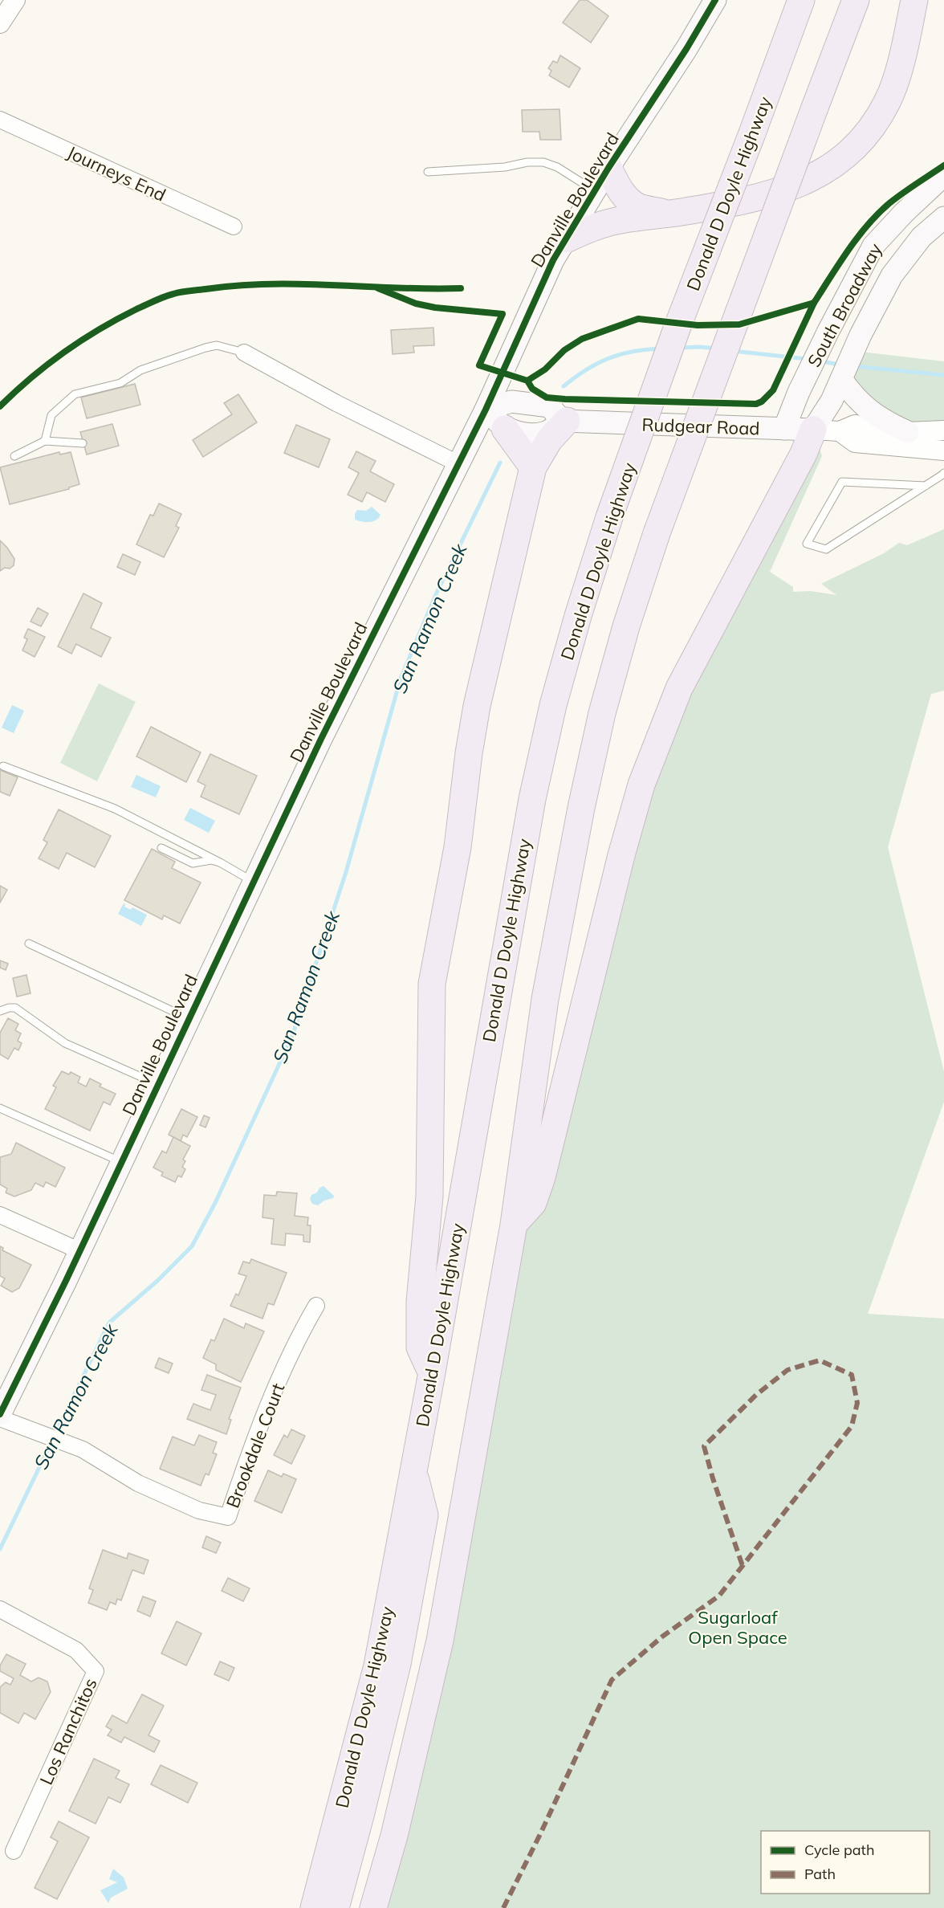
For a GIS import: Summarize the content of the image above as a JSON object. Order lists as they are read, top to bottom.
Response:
{
  "streets": {
    "highway": ["Donald D Doyle Highway"],
    "main road": ["Danville Boulevard", "South Broadway", "Rudgear Road"],
    "street": ["Journeys End", "Brookdale Court", "Los Ranchitos"]
  },
  "crossings": [
    ["South Broadway", "Rudgear Road"]
  ],
  "water": ["San Ramon Creek"],
  "parks": ["Sugarloaf Open Space"],
  "legend": ["Cycle path", "Path"]
}
